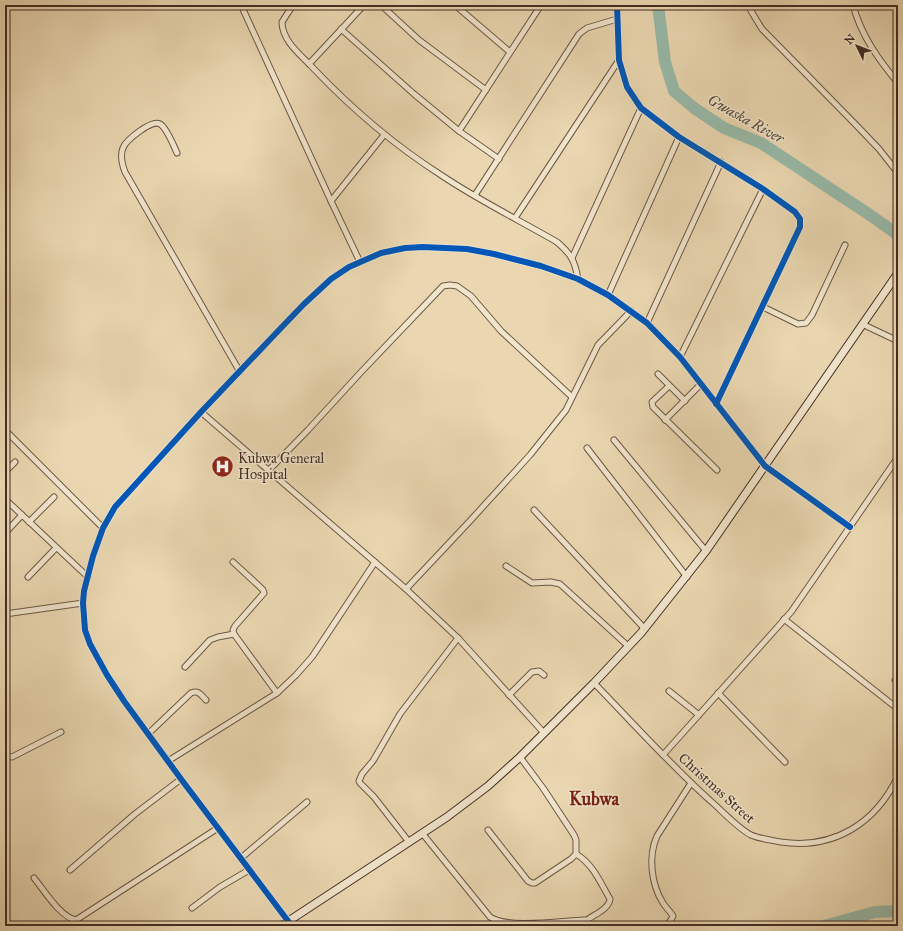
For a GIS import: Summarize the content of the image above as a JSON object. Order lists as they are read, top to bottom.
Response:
{
  "streets": {
    "street": ["Christmas Street"]
  },
  "districts": ["Kubwa"],
  "water": ["Gwaska River"],
  "places": {
    "hospital": ["Kubwa General Hospital"]
  },
  "north": "top left"
}
